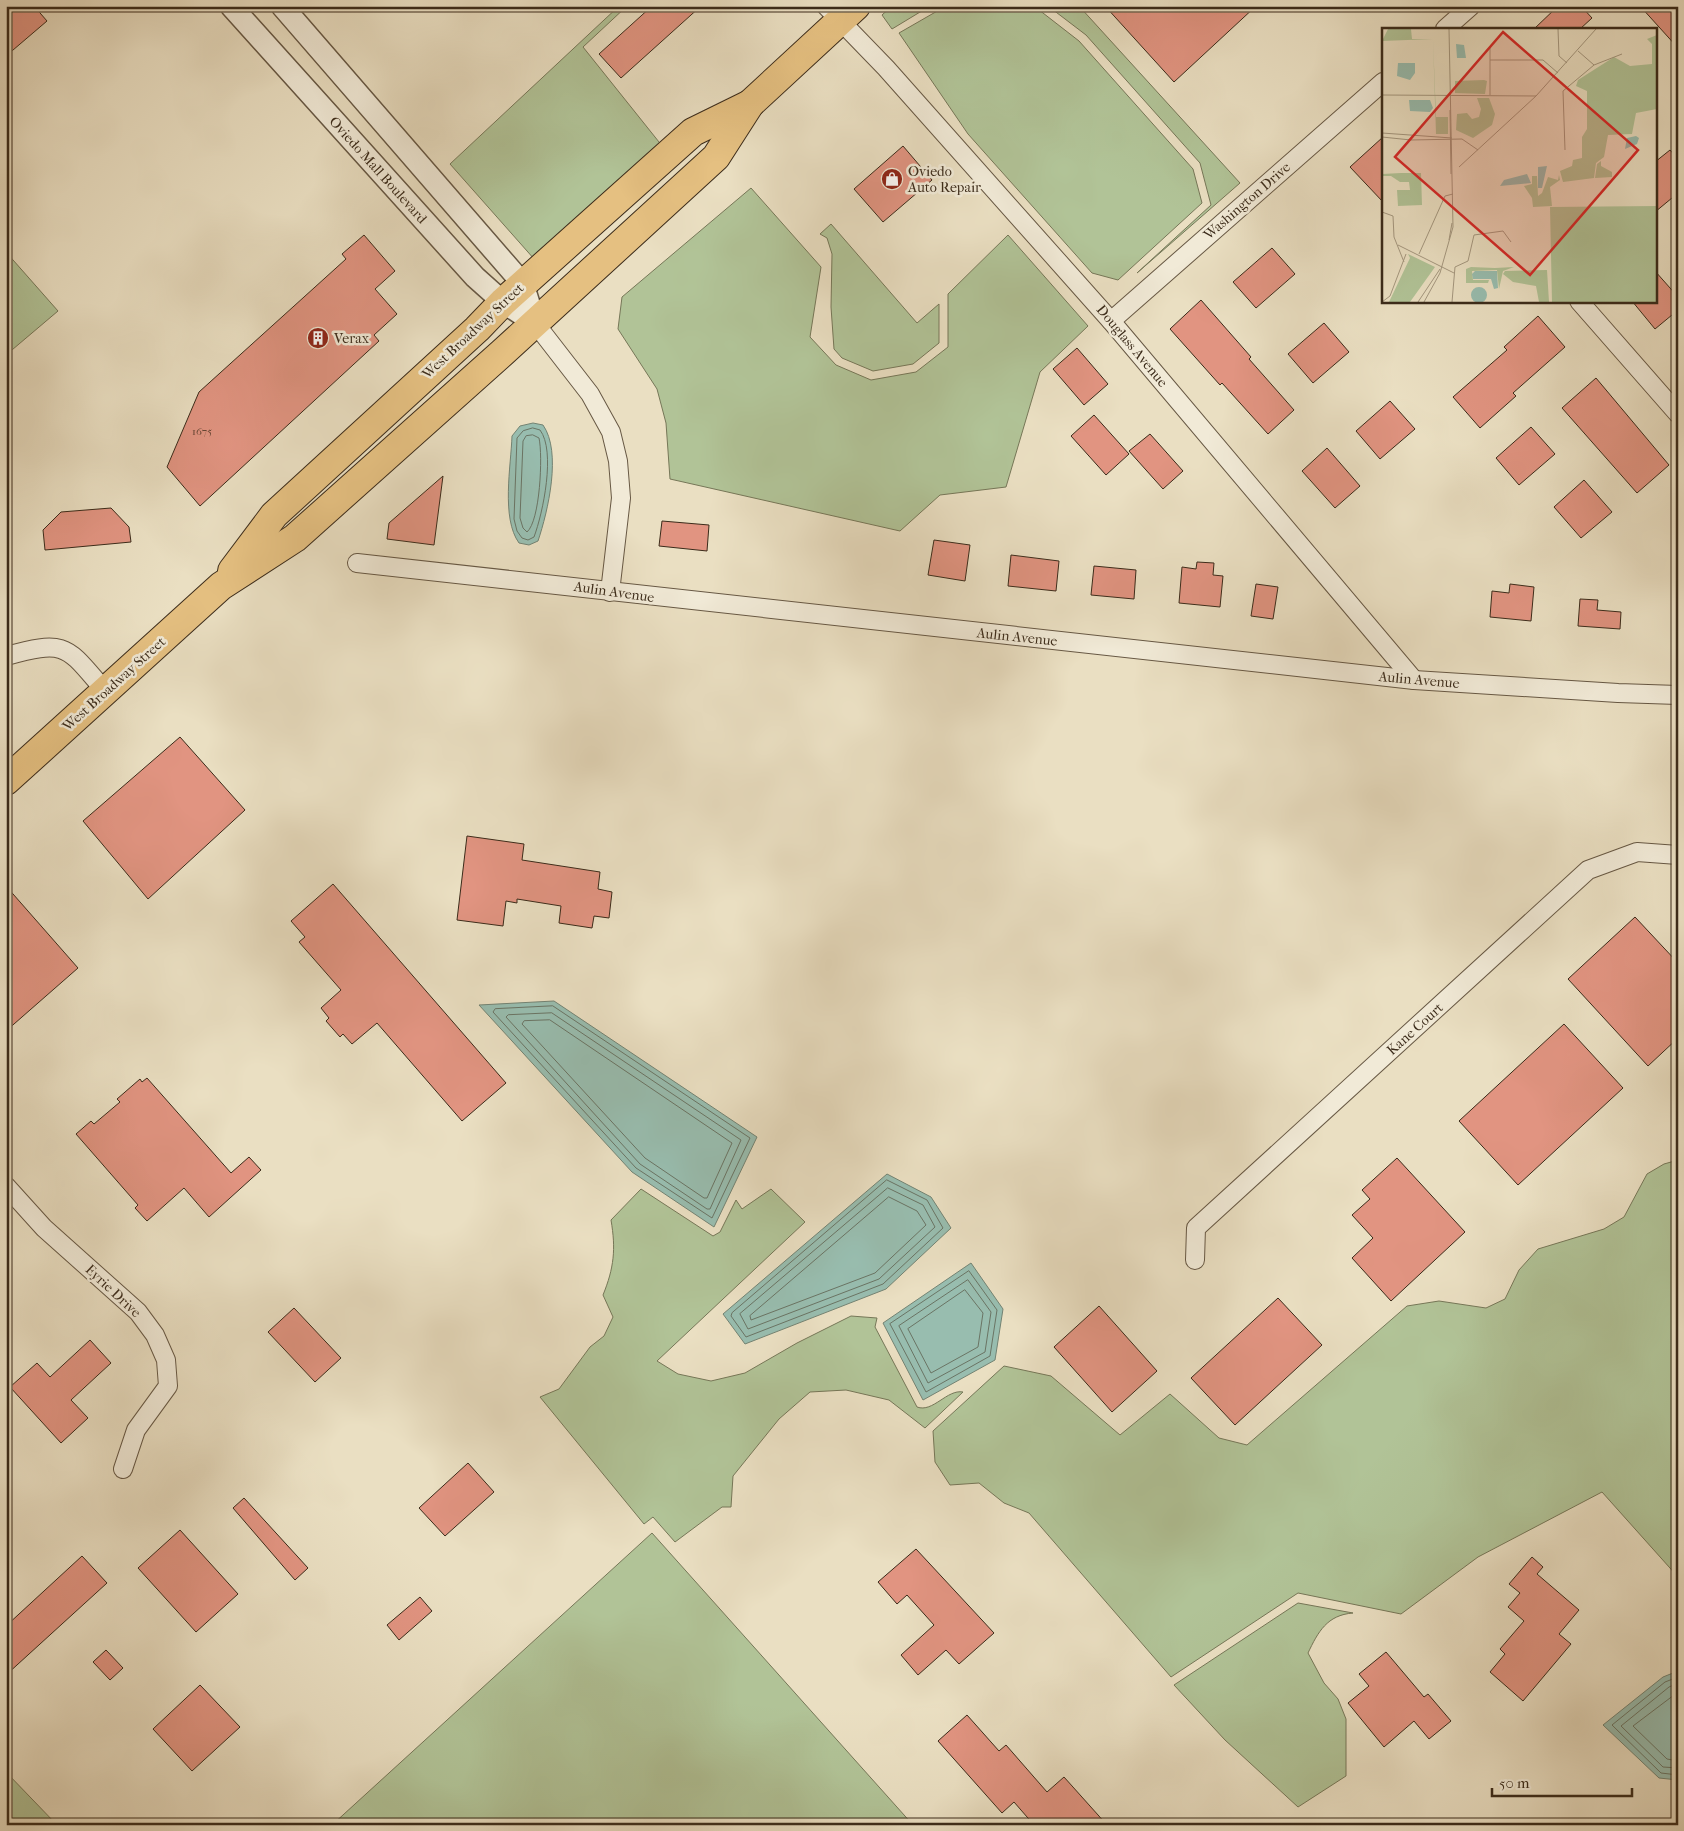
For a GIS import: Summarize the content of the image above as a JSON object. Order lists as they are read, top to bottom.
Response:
{
  "streets": {
    "main road": ["West Broadway Street"],
    "street": [
      "Oviedo Mall Boulevard",
      "Washington Drive",
      "Douglass Avenue",
      "Aulin Avenue",
      "Kane Court",
      "Eyrie Drive"
    ]
  },
  "crossings": [
    ["Oviedo Mall Boulevard", "West Broadway Street"],
    ["Oviedo Mall Boulevard", "Aulin Avenue"],
    ["Washington Drive", "Douglass Avenue"],
    ["West Broadway Street", "Douglass Avenue"],
    ["Douglass Avenue", "Aulin Avenue"]
  ],
  "places": {
    "shop": ["Oviedo Auto Repair"],
    "building": ["Verax"]
  },
  "house_numbers": ["1675"],
  "scale_bar": "50 m"
}
